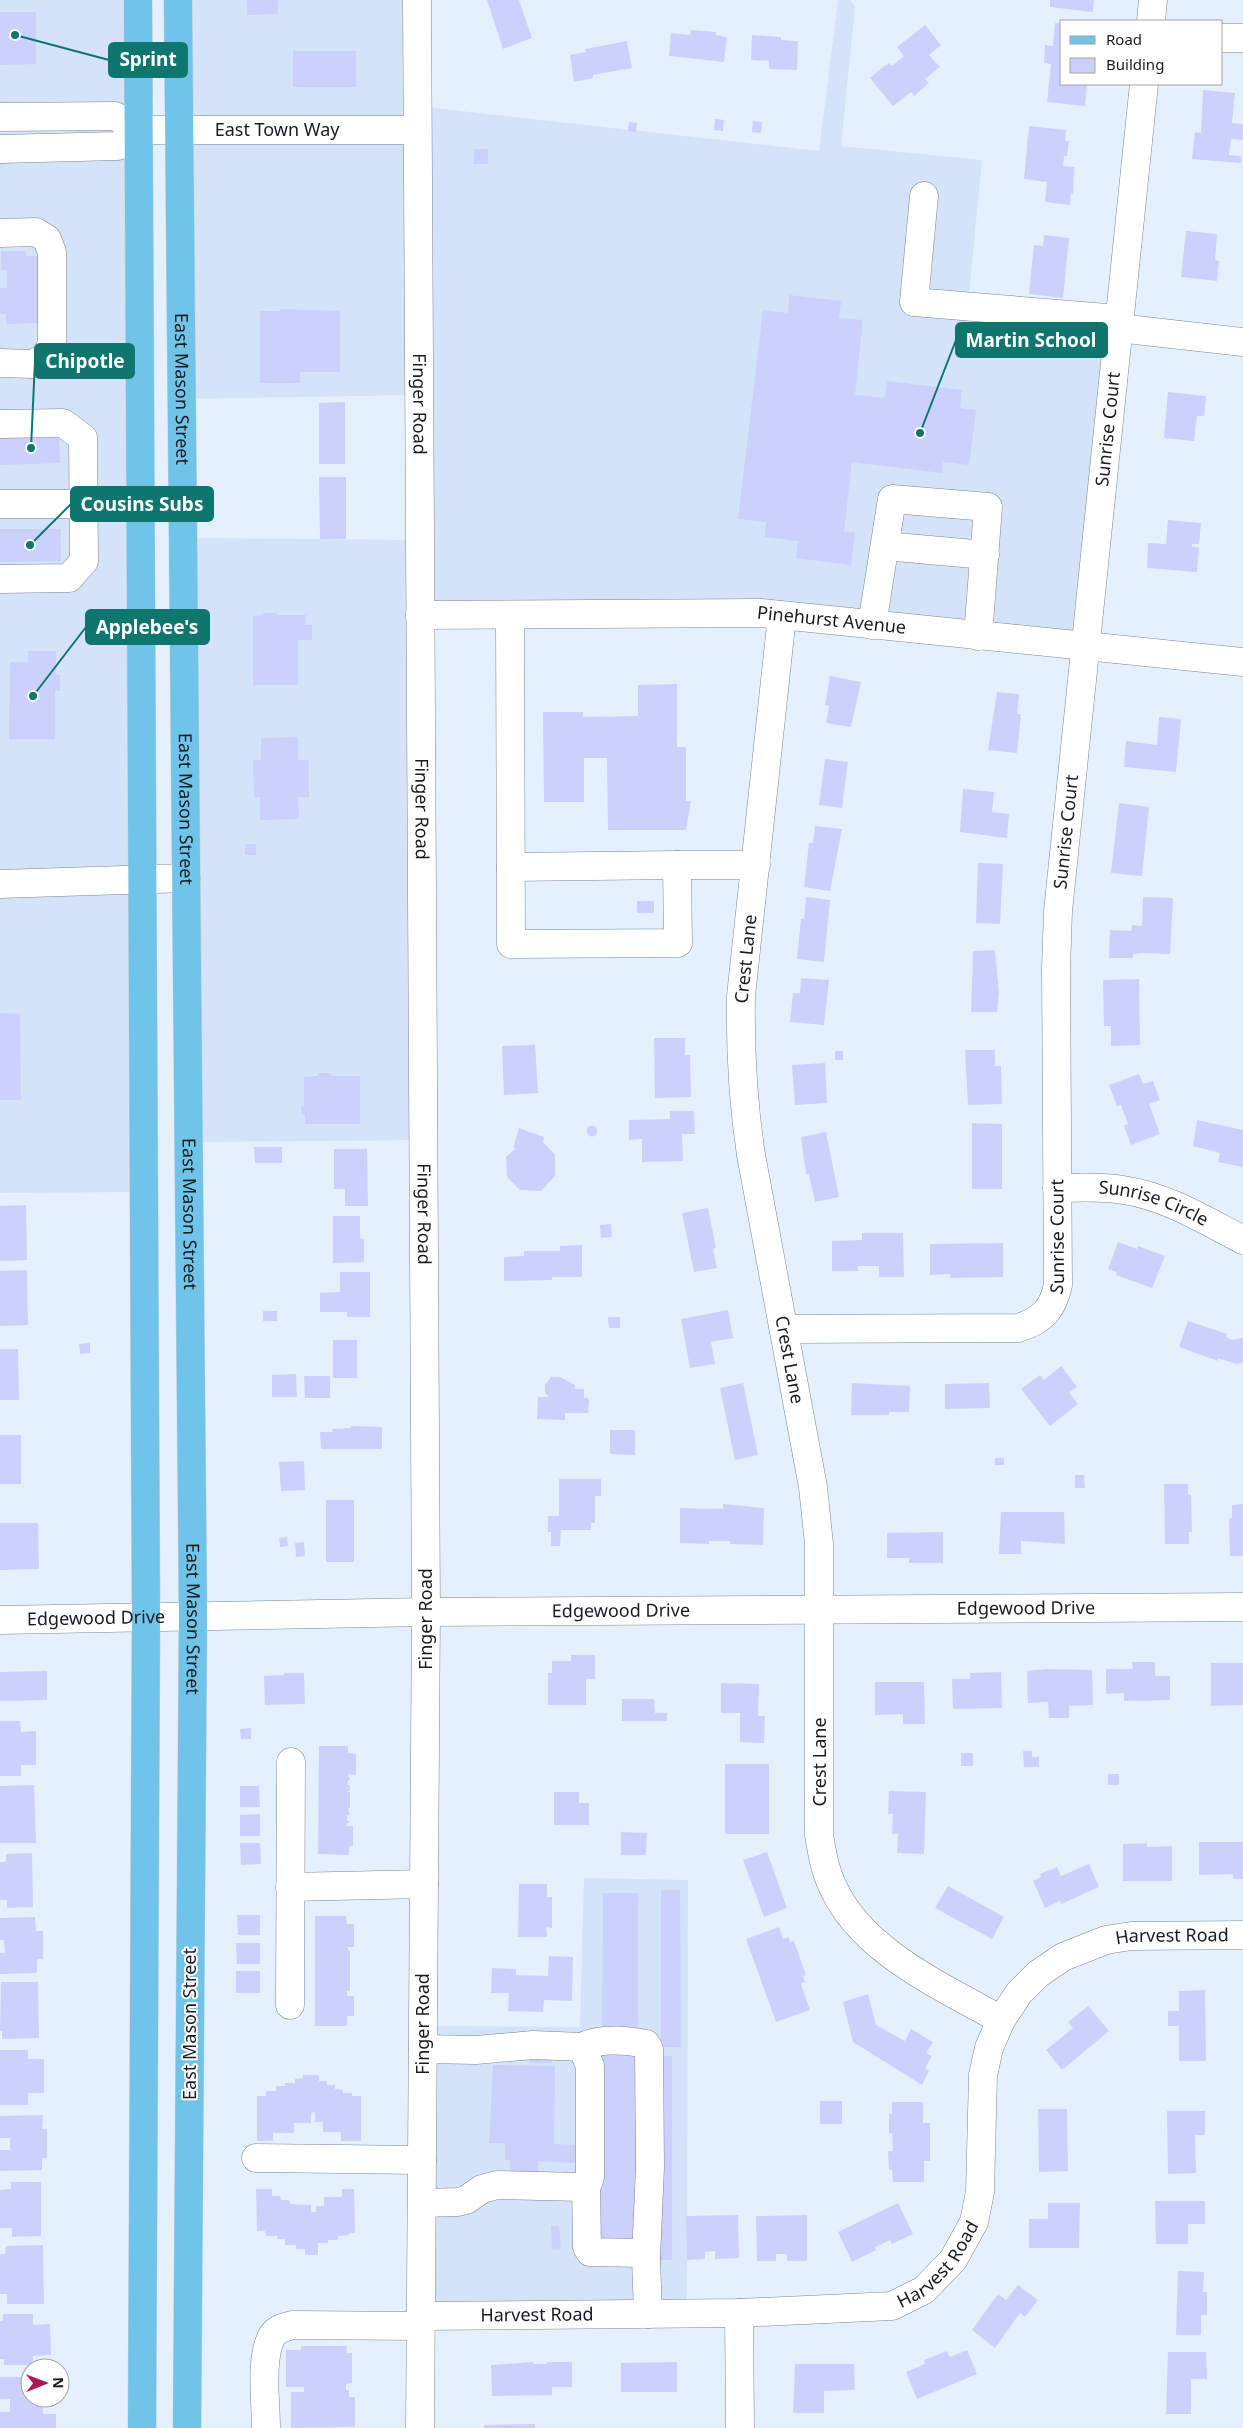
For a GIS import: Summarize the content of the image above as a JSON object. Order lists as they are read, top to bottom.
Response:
{
  "streets": {
    "main road": ["East Mason Street"],
    "street": [
      "East Town Way",
      "Finger Road",
      "Sunrise Court",
      "Pinehurst Avenue",
      "Crest Lane",
      "Sunrise Circle",
      "Edgewood Drive",
      "Harvest Road"
    ]
  },
  "crossings": [
    ["East Town Way", "East Mason Street"],
    ["East Town Way", "Finger Road"],
    ["East Mason Street", "Edgewood Drive"],
    ["Finger Road", "Pinehurst Avenue"],
    ["Finger Road", "Edgewood Drive"],
    ["Finger Road", "Harvest Road"],
    ["Sunrise Court", "Pinehurst Avenue"],
    ["Sunrise Court", "Crest Lane"],
    ["Sunrise Court", "Sunrise Circle"],
    ["Pinehurst Avenue", "Crest Lane"],
    ["Crest Lane", "Edgewood Drive"],
    ["Crest Lane", "Harvest Road"]
  ],
  "places": [
    "Sprint",
    "Martin School",
    "Chipotle",
    "Cousins Subs",
    "Applebee's"
  ],
  "legend": ["Road", "Building"],
  "north": "right"
}
